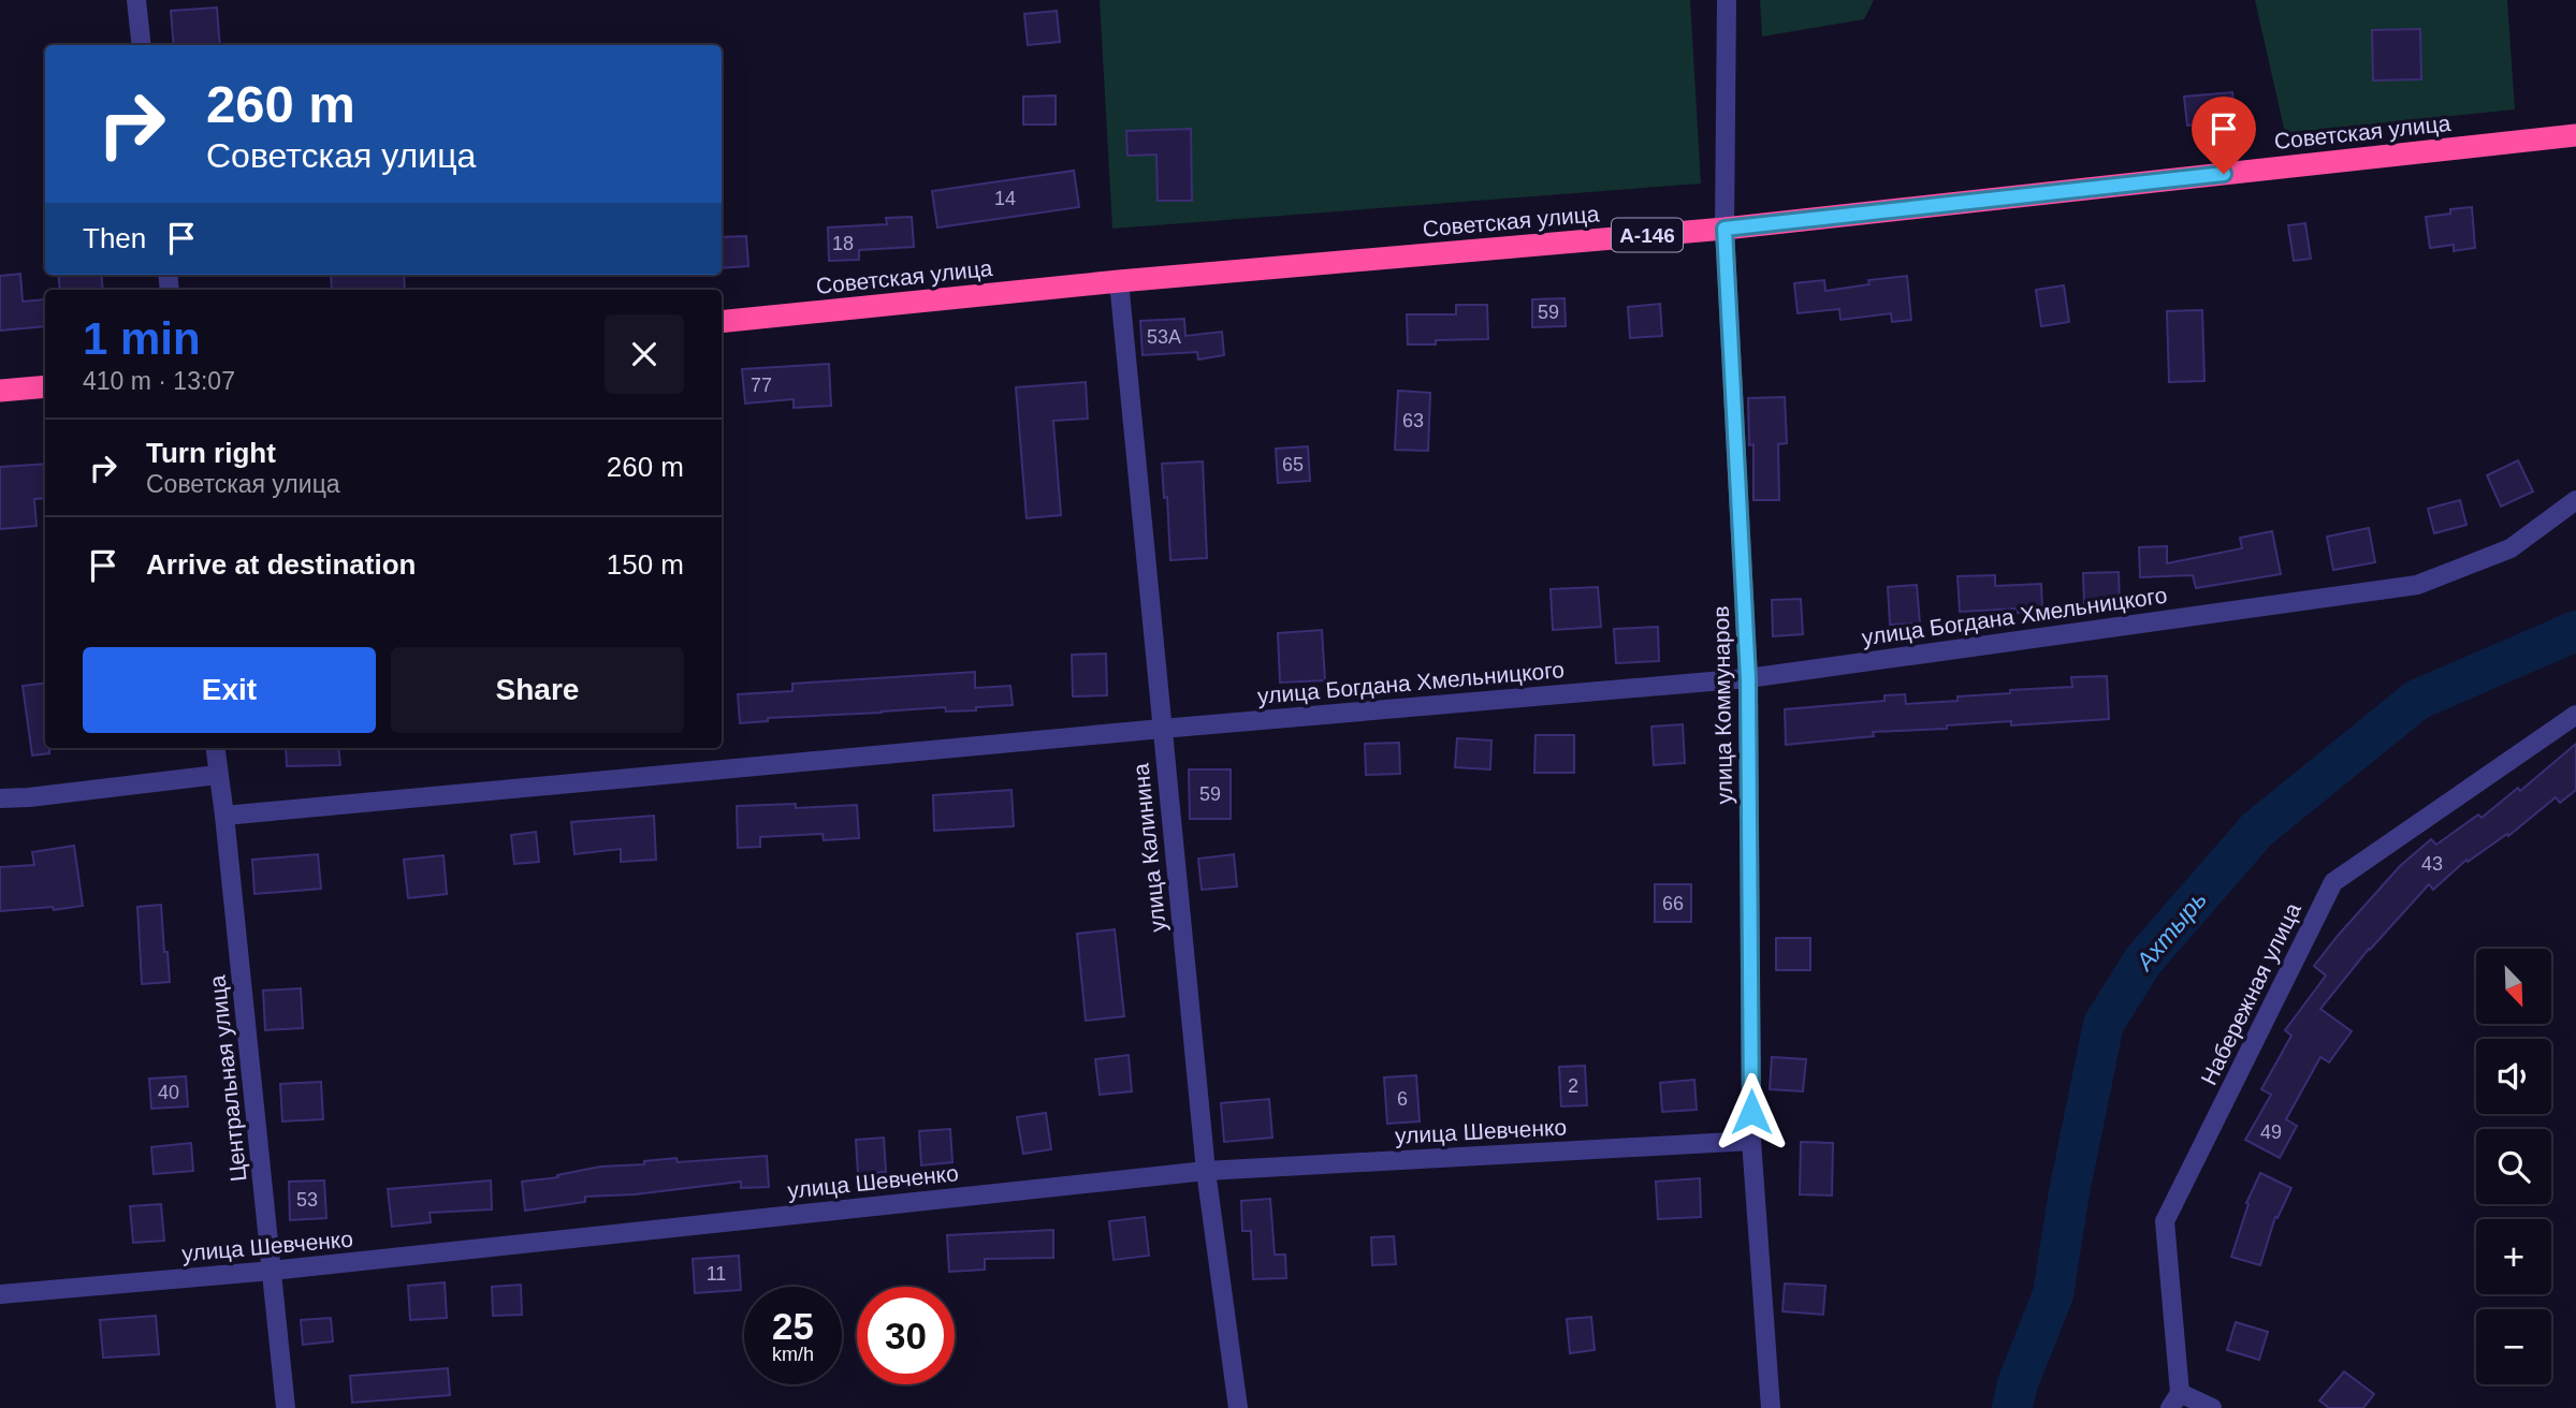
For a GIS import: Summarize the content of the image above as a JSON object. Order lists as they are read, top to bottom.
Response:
{
  "streets": {
    "highway": ["Советская улица", "А-146"],
    "street": [
      "улица Богдана Хмельницкого",
      "улица Коммунаров",
      "улица Калинина",
      "Набережная улица",
      "Центральная улица",
      "улица Шевченко"
    ]
  },
  "crossings": [
    ["Советская улица", "улица Коммунаров"],
    ["Советская улица", "улица Калинина"],
    ["улица Богдана Хмельницкого", "улица Коммунаров"],
    ["улица Богдана Хмельницкого", "улица Калинина"],
    ["улица Богдана Хмельницкого", "Центральная улица"],
    ["улица Коммунаров", "улица Шевченко"],
    ["улица Калинина", "улица Шевченко"],
    ["Центральная улица", "улица Шевченко"]
  ],
  "water": ["Ахтырь"],
  "house_numbers": [
    "14",
    "18",
    "59",
    "53А",
    "77",
    "63",
    "65",
    "59",
    "43",
    "66",
    "2",
    "40",
    "6",
    "49",
    "53",
    "11"
  ],
  "north": "bottom right",
  "page": {
    "turn": ["260 m", "Советская улица"],
    "then": "Then",
    "heading": ["1 min", "410 m · 13:07"],
    "list": [
      {
        "name": "Turn right",
        "note": "Советская улица",
        "value": "260 m"
      },
      {
        "name": "Arrive at destination",
        "value": "150 m"
      }
    ],
    "buttons": ["Exit", "Share"],
    "map_buttons": ["+", "−"],
    "speed": "25 km/h",
    "limit": "30"
  }
}
